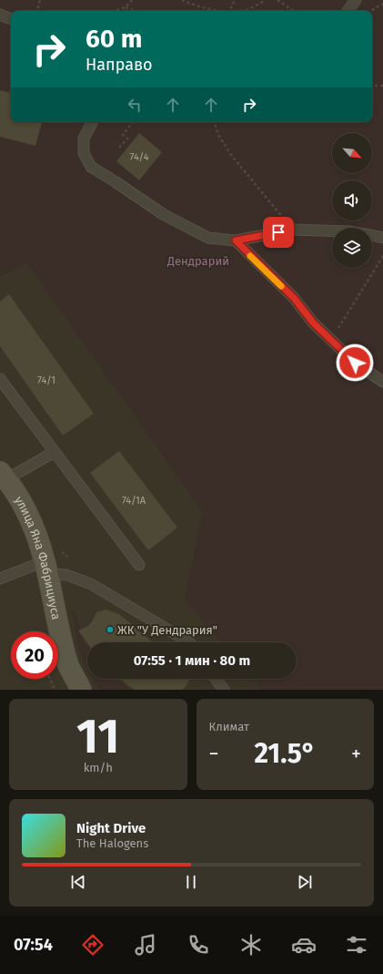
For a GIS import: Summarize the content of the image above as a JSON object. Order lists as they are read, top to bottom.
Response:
{
  "streets": {
    "main road": ["улица Яна Фабрициуса"]
  },
  "parks": ["Дендрарий"],
  "places": ["ЖК \"У Дендрария\""],
  "house_numbers": ["74/4", "74/1", "74/1А"],
  "north": "bottom right",
  "page": {
    "turn": ["60 m", "Направо"],
    "limit": "20",
    "trip": "07:55 · 1 мин · 80 m",
    "tile": [
      ["11", "km/h"],
      "Климат"
    ],
    "heat": ["−", "21.5°", "+"],
    "song": ["Night Drive", "The Halogens"],
    "tabs": "07:54"
  }
}
